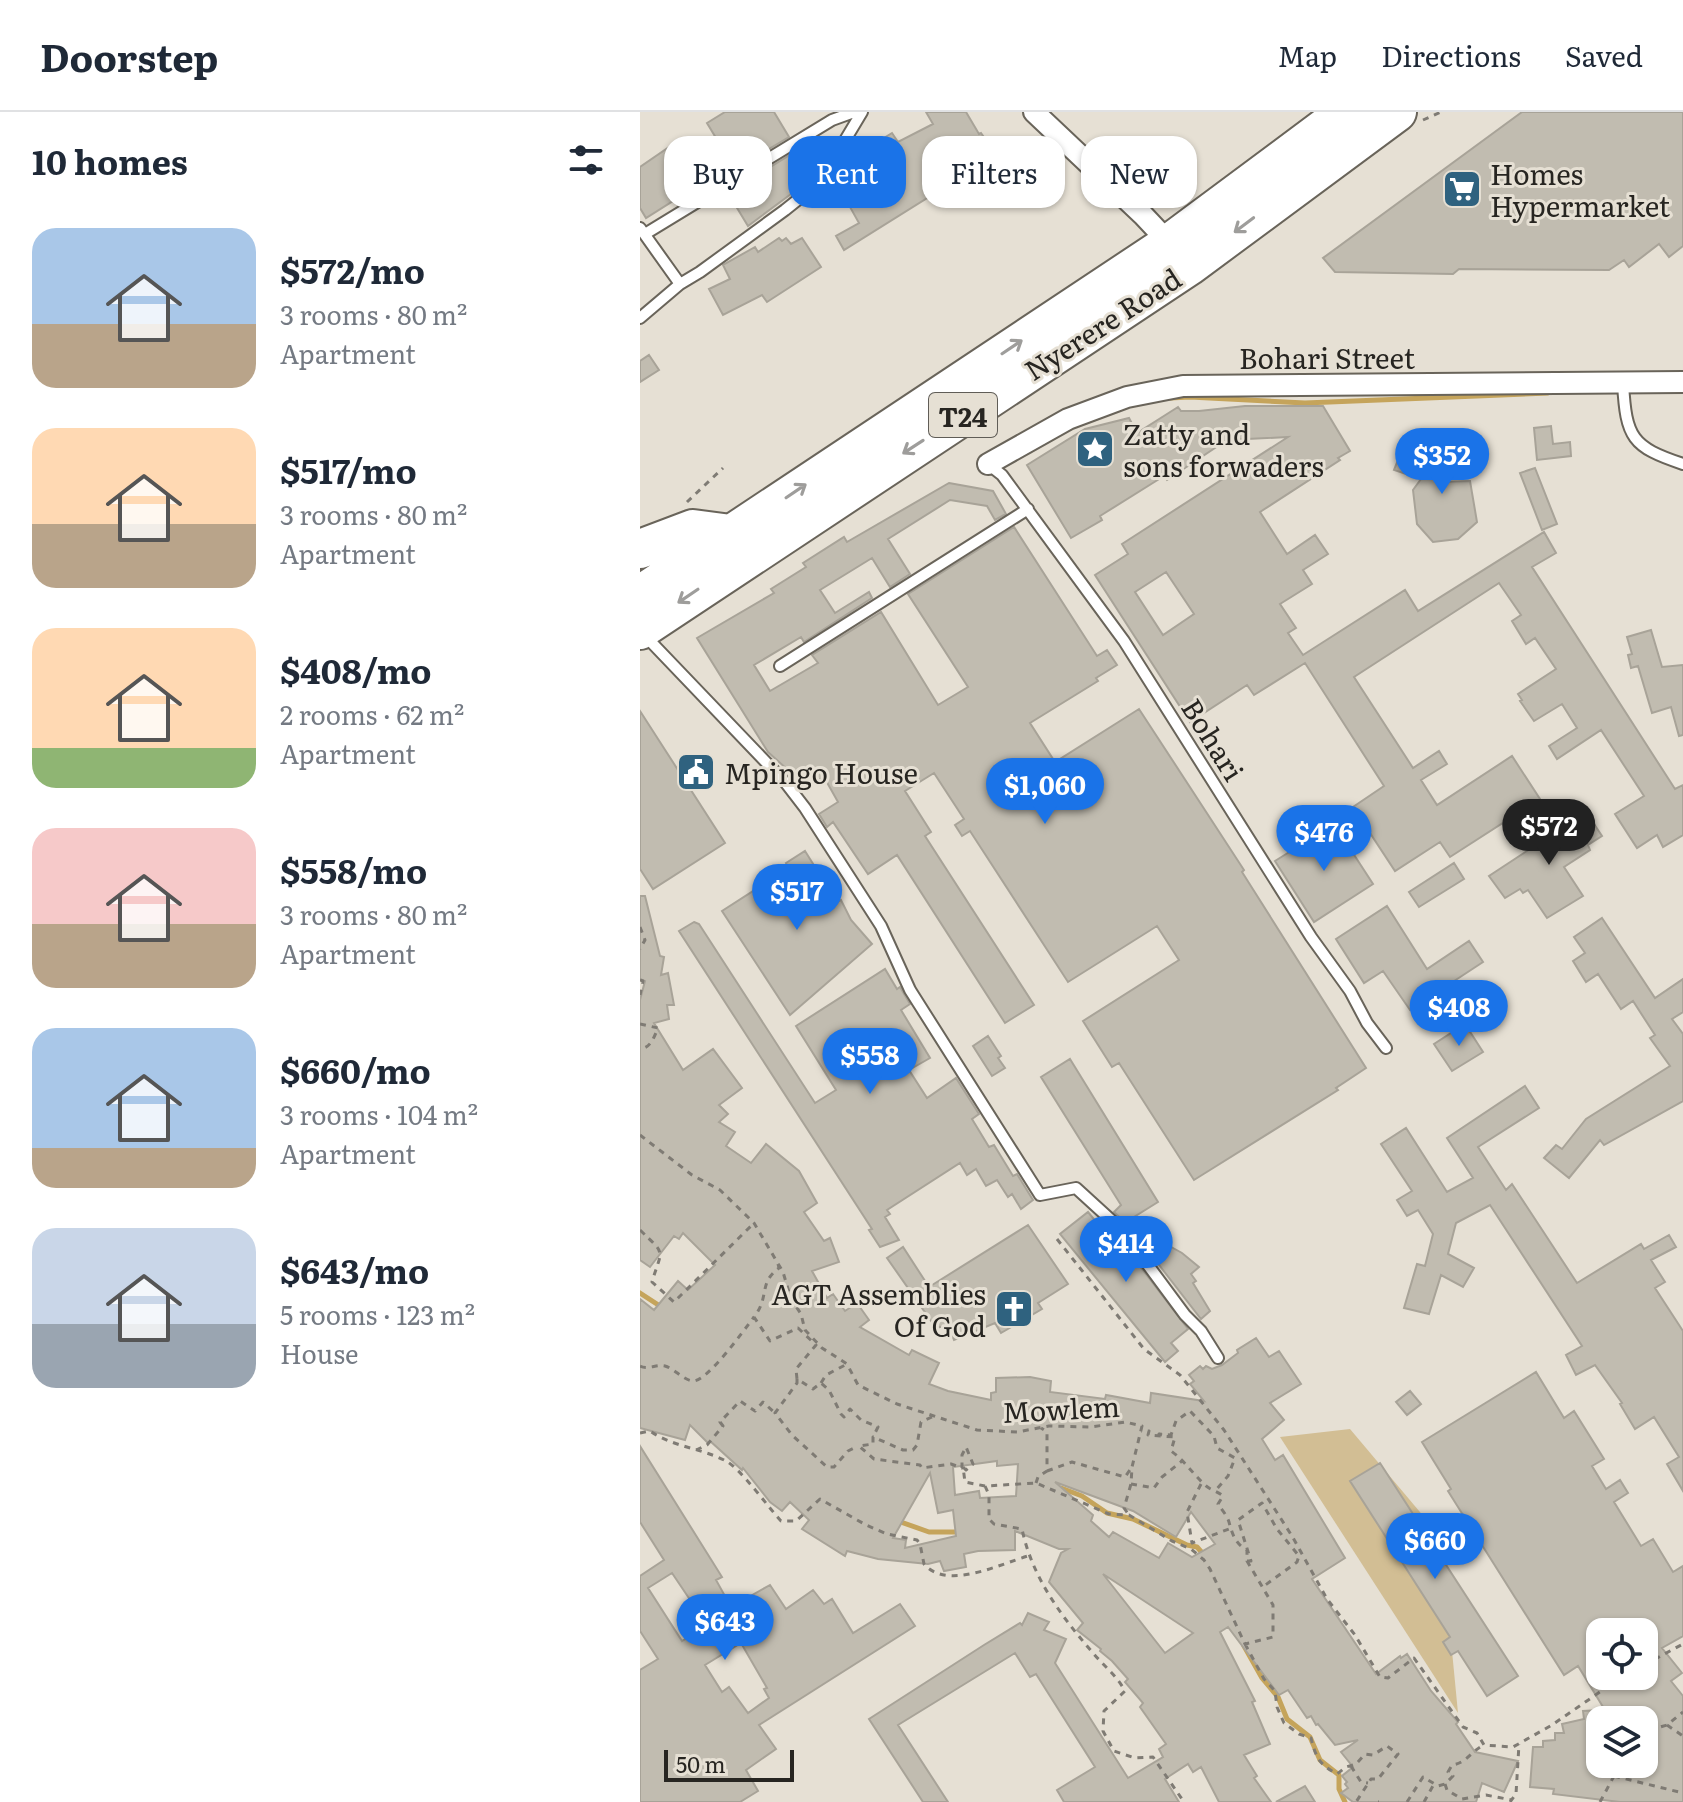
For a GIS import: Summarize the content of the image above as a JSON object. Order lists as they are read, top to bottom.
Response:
{
  "streets": {
    "highway": ["Nyerere Road", "T24"],
    "street": ["Bohari Street"],
    "lane": ["Bohari"],
    "path": ["Mowlem"]
  },
  "crossings": [
    ["Bohari Street", "Bohari"]
  ],
  "places": {
    "supermarket": ["Homes Hypermarket"],
    "place": ["Zatty and sons forwaders"],
    "public building": ["Mpingo House"],
    "church": ["AGT Assemblies Of God"]
  },
  "scale_bar": "50 m",
  "page": {
    "header": "Doorstep",
    "nav": ["Map", "Directions", "Saved"],
    "heading": "10 homes",
    "chip": [
      "Buy",
      "Rent",
      "Filters",
      "New"
    ],
    "list": [
      {
        "name": "$572/mo",
        "note": "3 rooms · 80 m² · Apartment"
      },
      {
        "name": "$517/mo",
        "note": "3 rooms · 80 m² · Apartment"
      },
      {
        "name": "$408/mo",
        "note": "2 rooms · 62 m² · Apartment"
      },
      {
        "name": "$558/mo",
        "note": "3 rooms · 80 m² · Apartment"
      },
      {
        "name": "$660/mo",
        "note": "3 rooms · 104 m² · Apartment"
      },
      {
        "name": "$643/mo",
        "note": "5 rooms · 123 m² · House"
      }
    ],
    "price": [
      "$352",
      "$1,060",
      "$572",
      "$476",
      "$517",
      "$408",
      "$558",
      "$414",
      "$660",
      "$643"
    ],
    "scale": "50 m"
  }
}
